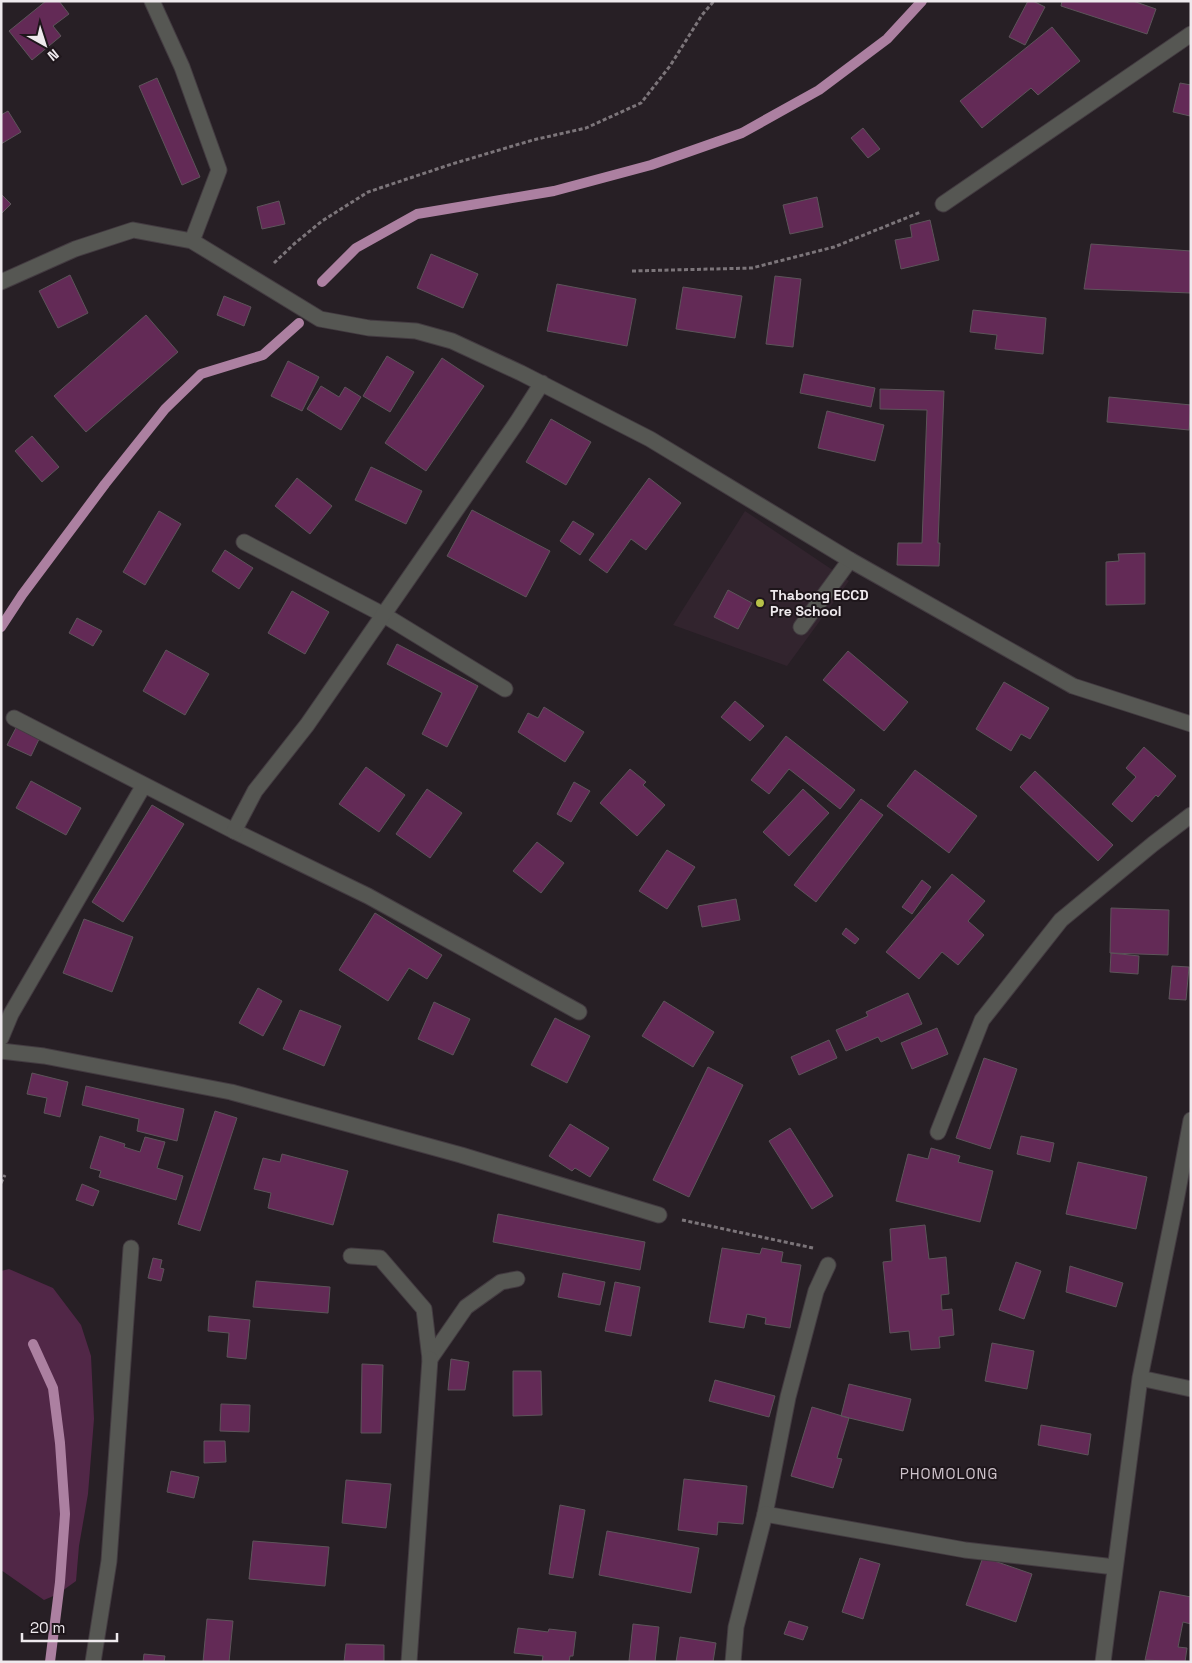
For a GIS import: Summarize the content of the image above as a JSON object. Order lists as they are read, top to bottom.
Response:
{
  "districts": ["PHOMOLONG"],
  "places": ["Thabong ECCD Pre School"],
  "scale_bar": "20 m",
  "north": "bottom right"
}
